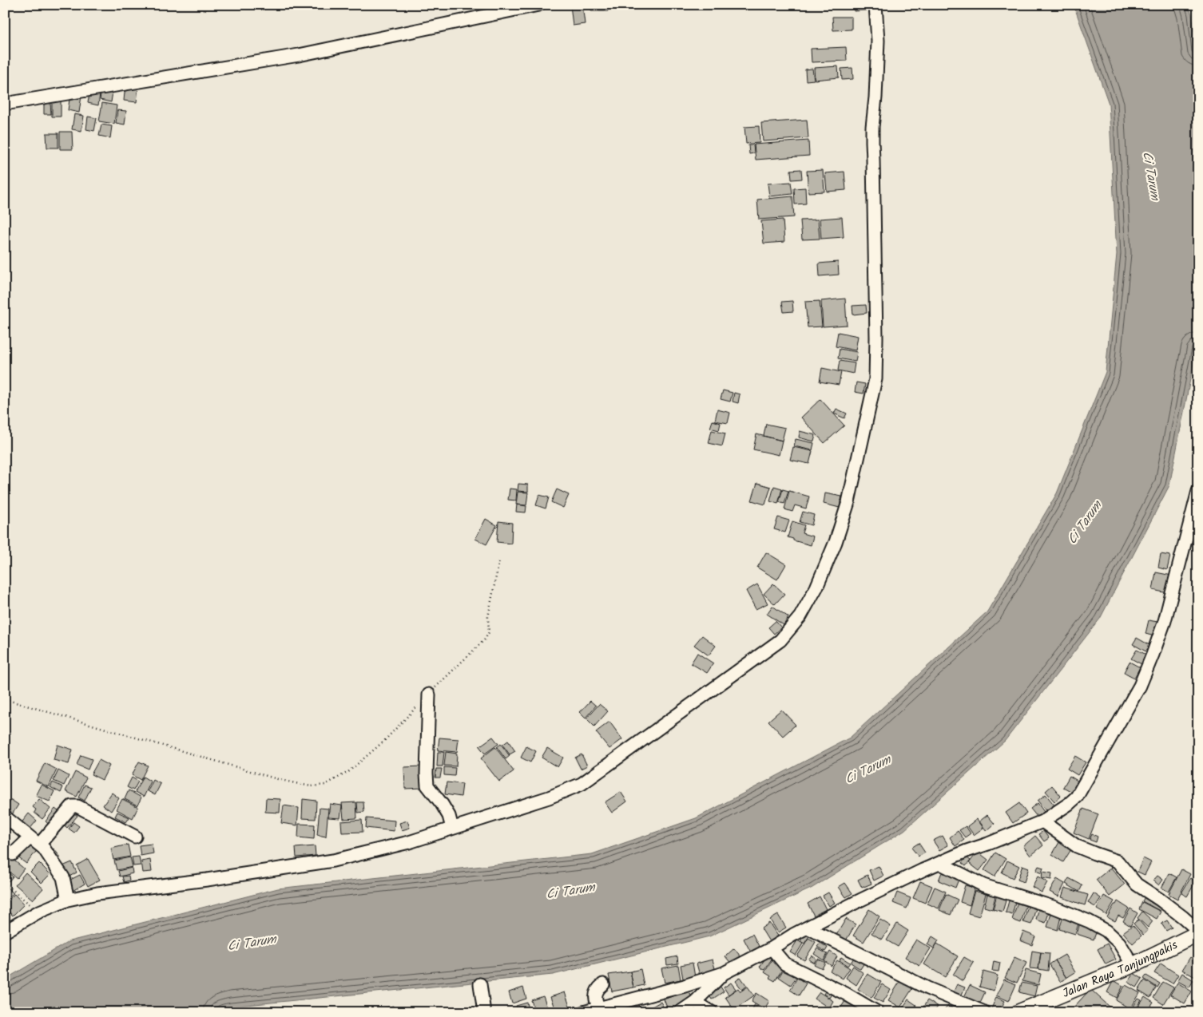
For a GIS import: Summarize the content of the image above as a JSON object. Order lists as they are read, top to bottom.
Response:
{
  "streets": {
    "street": ["Jalan Raya Tanjungpakis"]
  },
  "water": ["Ci Tarum"]
}
